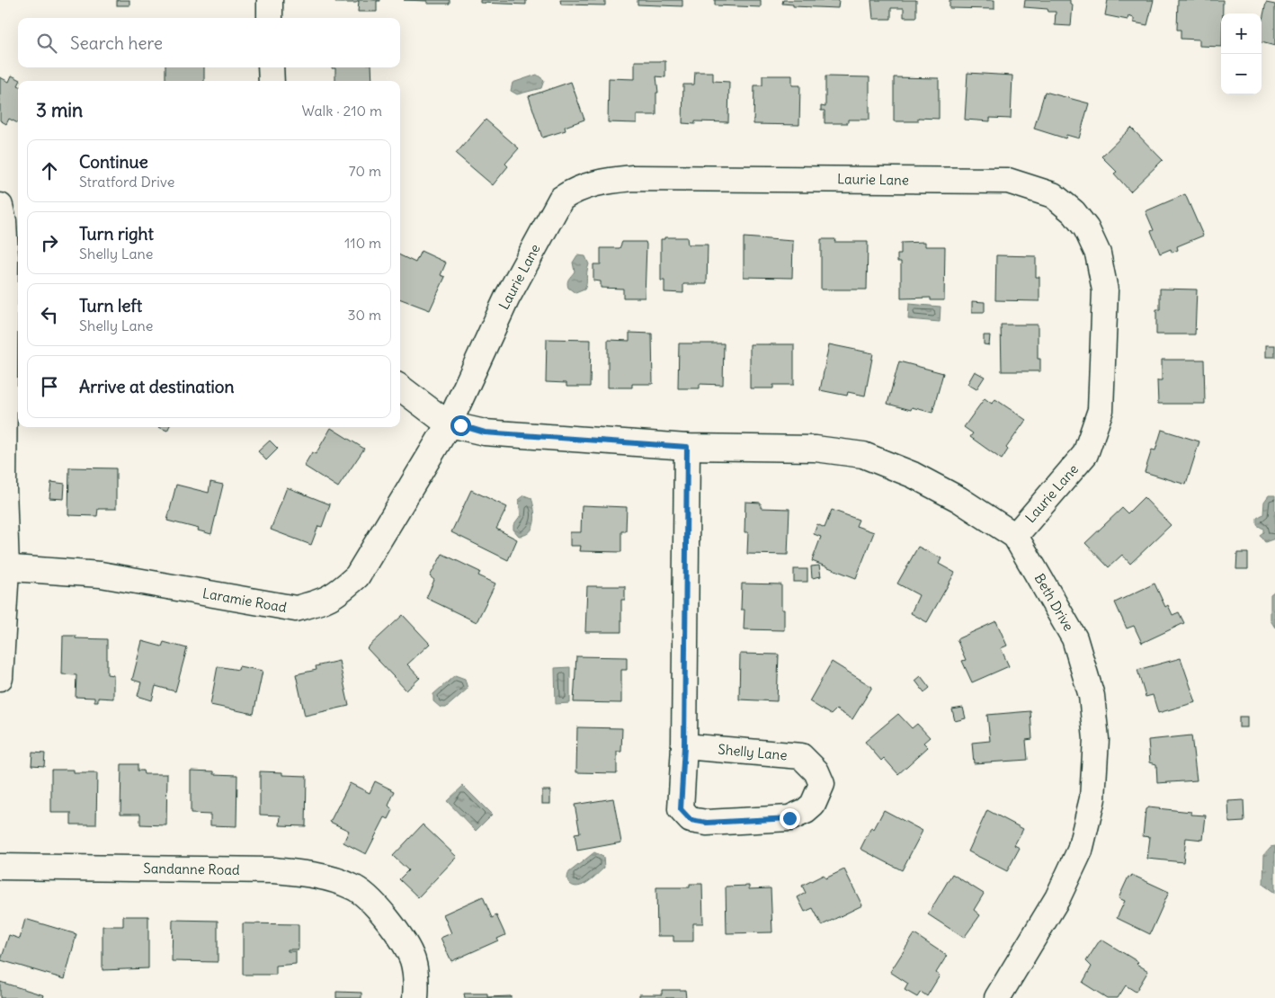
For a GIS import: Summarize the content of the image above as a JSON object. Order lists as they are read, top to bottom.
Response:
{
  "streets": {
    "street": [
      "Laurie Lane",
      "Laramie Road",
      "Beth Drive",
      "Shelly Lane",
      "Sandanne Road"
    ]
  },
  "crossings": [
    ["Laurie Lane", "Laramie Road"],
    ["Laurie Lane", "Beth Drive"],
    ["Laramie Road", "Beth Drive"],
    ["Beth Drive", "Shelly Lane"]
  ],
  "page": {
    "map_buttons": ["+", "−"],
    "search": "Search here",
    "heading": ["3 min", "Walk · 210 m"],
    "list": [
      ["Continue", "Stratford Drive", "70 m"],
      ["Turn right", "Shelly Lane", "110 m"],
      ["Turn left", "Shelly Lane", "30 m"],
      "Arrive at destination"
    ]
  }
}
